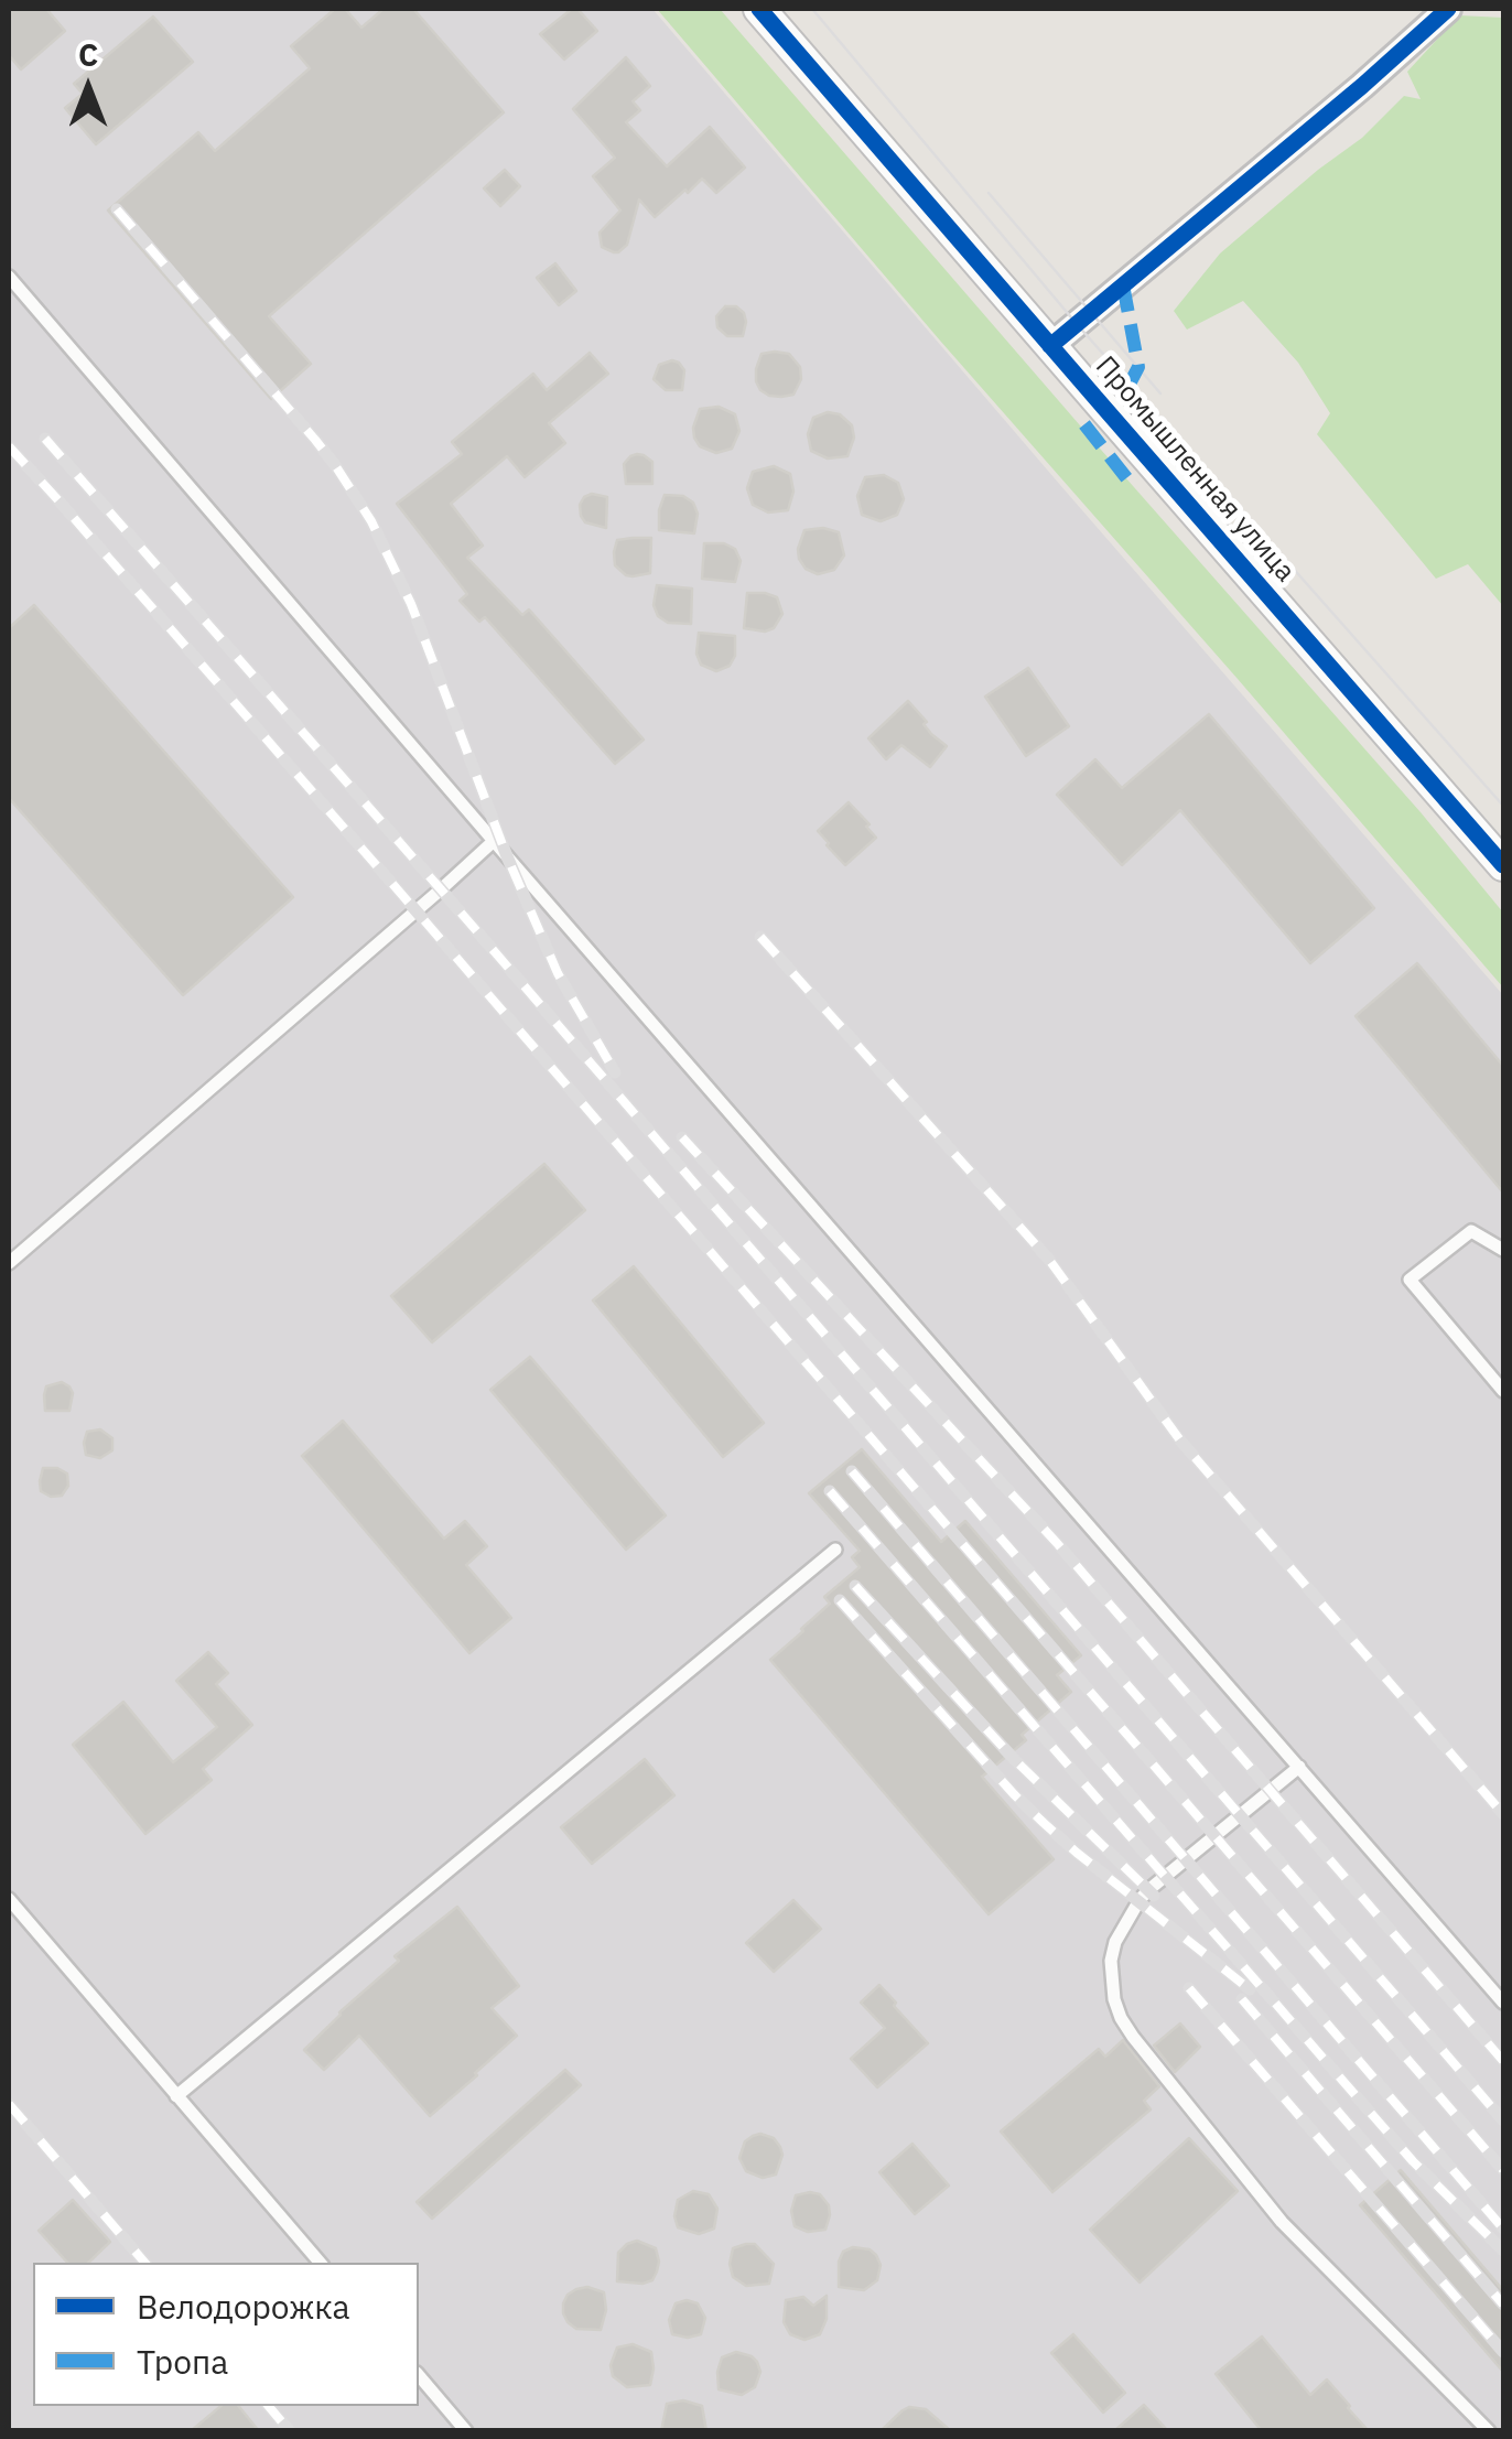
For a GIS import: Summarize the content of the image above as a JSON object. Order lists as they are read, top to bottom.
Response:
{
  "streets": {
    "street": ["Промышленная улица"]
  },
  "legend": ["Велодорожка", "Тропа"],
  "north": "top"
}
